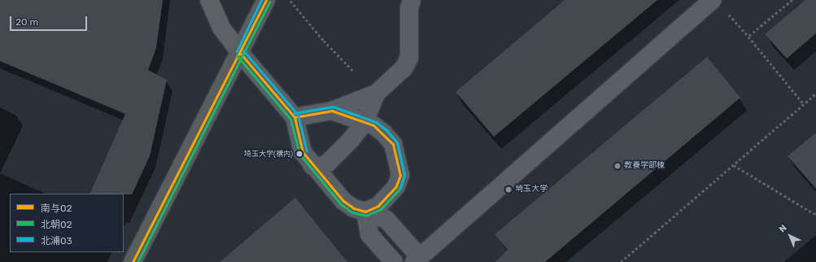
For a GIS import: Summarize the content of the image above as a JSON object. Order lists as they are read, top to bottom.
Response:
{
  "places": ["埼玉大学(構内)", "教養学部棟", "埼玉大学"],
  "lines": ["transit line 南与02", "transit line 北浦03", "transit line 北朝02"],
  "legend": ["南与02", "北朝02", "北浦03"],
  "scale_bar": "20 m",
  "north": "top left"
}
